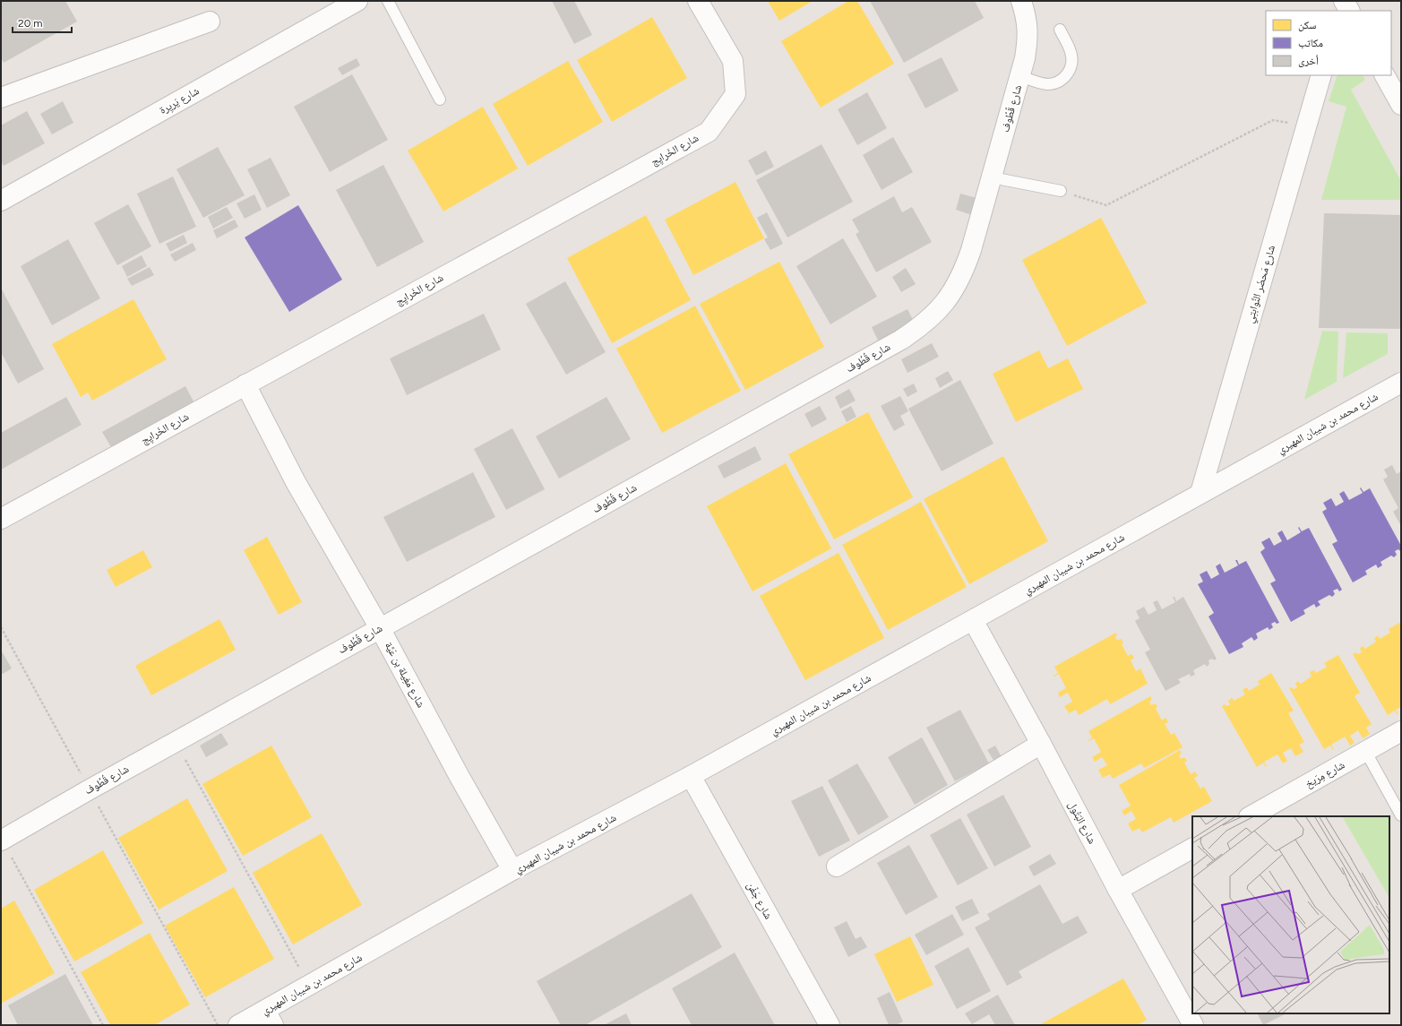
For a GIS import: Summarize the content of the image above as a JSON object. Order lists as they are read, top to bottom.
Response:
{
  "streets": {
    "street": [
      "شارع يَريِرة",
      "شارع قُطُوف",
      "شارع الخَرايِج",
      "شارع مَحضَر النَّوابتِي",
      "شارع محمد بن شيبان المهيري",
      "شارع مَغِيلة بن عَيَّة",
      "شارع مِرَيخ",
      "شارع البَتُول",
      "شارع جَفْن"
    ]
  },
  "crossings": [
    ["شارع قُطُوف", "شارع مَغِيلة بن عَيَّة"],
    ["شارع الخَرايِج", "شارع مَغِيلة بن عَيَّة"],
    ["شارع مَحضَر النَّوابتِي", "شارع محمد بن شيبان المهيري"],
    ["شارع محمد بن شيبان المهيري", "شارع مَغِيلة بن عَيَّة"],
    ["شارع محمد بن شيبان المهيري", "شارع البَتُول"],
    ["شارع محمد بن شيبان المهيري", "شارع جَفْن"]
  ],
  "legend": ["سكن", "مكاتب", "أخرى"],
  "scale_bar": "20 m"
}
